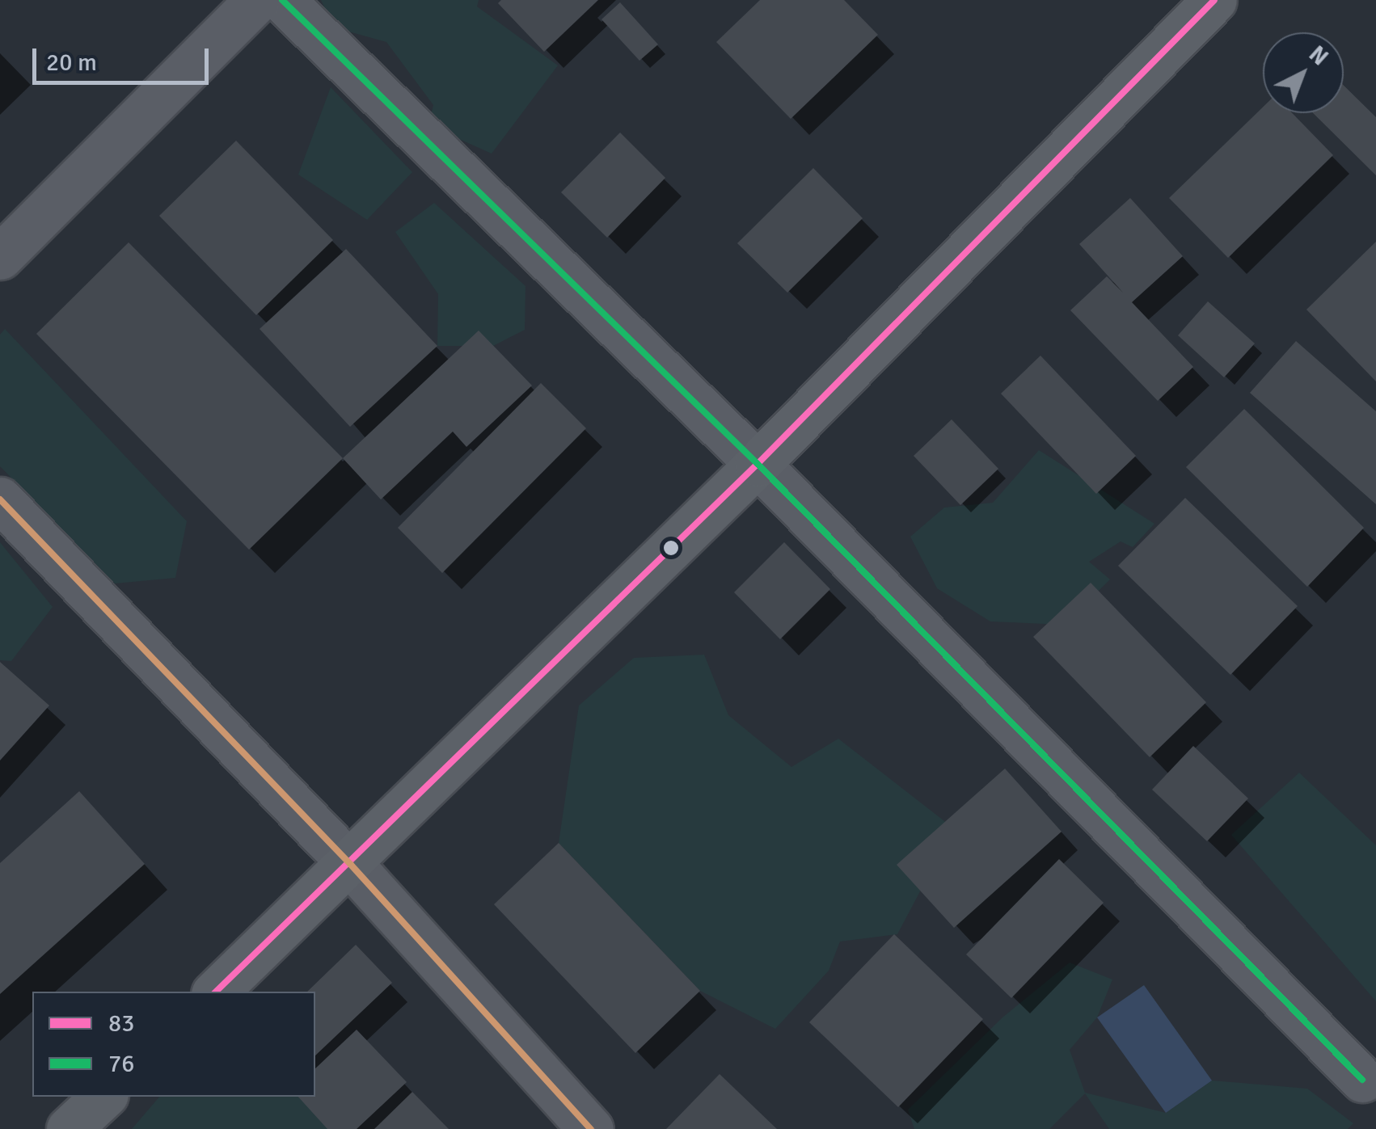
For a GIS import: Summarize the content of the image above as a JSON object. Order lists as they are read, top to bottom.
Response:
{
  "lines": ["transit line 83", "transit line 76"],
  "legend": ["83", "76"],
  "scale_bar": "20 m",
  "north": "top right"
}
